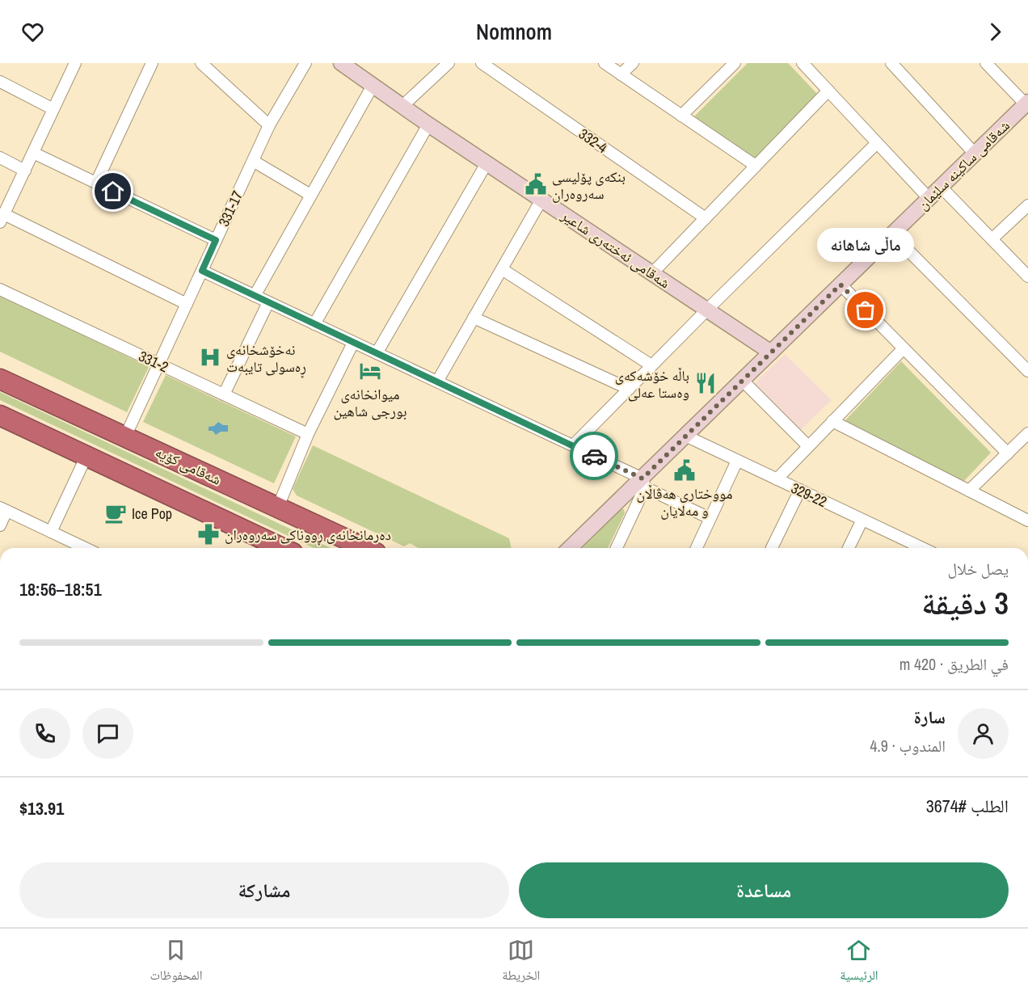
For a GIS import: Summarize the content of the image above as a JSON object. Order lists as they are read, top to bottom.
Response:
{
  "streets": {
    "highway": ["شەقامی کۆیە"],
    "street": [
      "332-4",
      "شەقامی ساکینە سلێمان",
      "331-17",
      "شەقامی ئەختەری شاعیر",
      "331-2",
      "329-22"
    ]
  },
  "crossings": [
    ["شەقامی ساکینە سلێمان", "شەقامی ئەختەری شاعیر"],
    ["شەقامی ساکینە سلێمان", "329-22"],
    ["331-17", "331-2"],
    ["331-17", "شەقامی کۆیە"]
  ],
  "places": {
    "public building": ["بنکەی پۆلیسی سەروەران", "مووختاری ھەڤاڵان و مەلایان"],
    "other": ["ماڵی شاھانە"],
    "hospital": ["نەخۆشخانەی ڕەسولی تایبەت"],
    "hotel": ["میوانخانەی بورجی شاهین"],
    "restaurant": ["باڵە خۆشەکەی وەستا عەلی"],
    "cafe": ["Ice Pop"],
    "pharmacy": ["دەرمانخانەی ڕووناکی سەروەران"]
  },
  "page": {
    "header": "Nomnom",
    "bubble": "ماڵی شاھانە",
    "heading": ["3 دقيقة", "يصل خلال", "18:51–18:56"],
    "panel": [
      "سارة",
      "المندوب · 4.9",
      "الطلب #3674",
      "$13.91"
    ],
    "bar": "في الطريق · 420 m",
    "buttons": ["مساعدة", "مشاركة"],
    "tabs": ["الرئيسية", "الخريطة", "المحفوظات"]
  }
}
